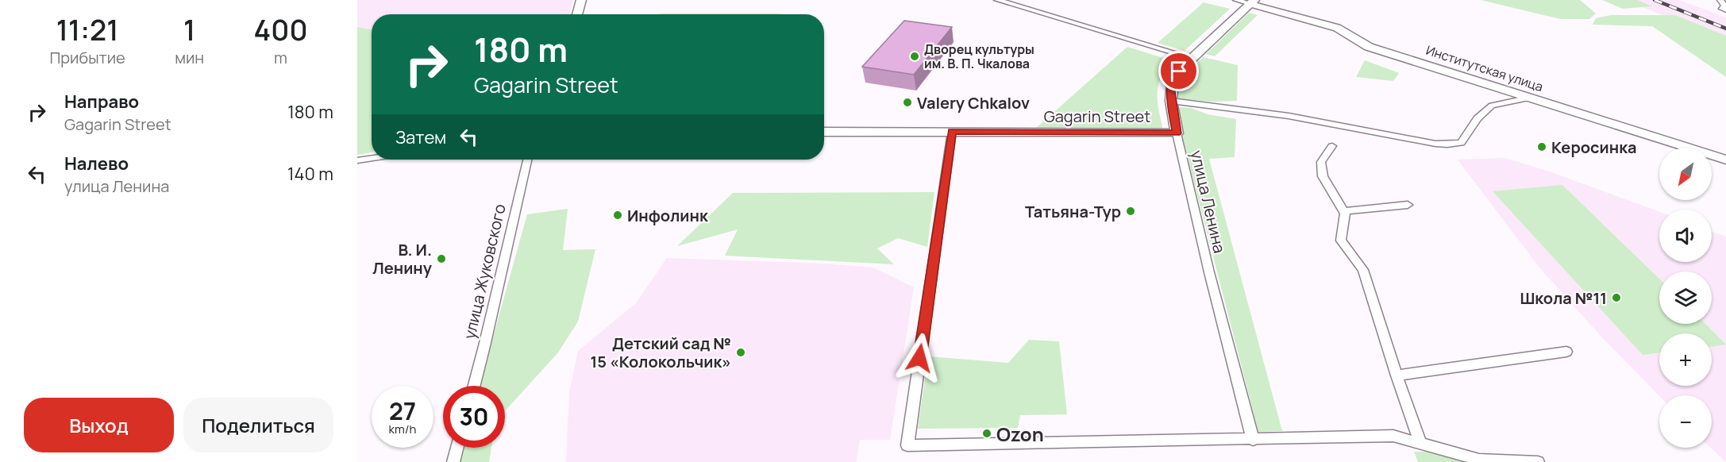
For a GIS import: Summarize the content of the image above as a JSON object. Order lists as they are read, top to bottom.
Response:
{
  "streets": {
    "street": [
      "Институтская улица",
      "Gagarin Street",
      "улица Ленина",
      "улица Жуковского"
    ]
  },
  "crossings": [
    ["Институтская улица", "улица Ленина"],
    ["Gagarin Street", "улица Ленина"]
  ],
  "places": [
    "Дворец культуры им. В. П. Чкалова",
    "Valery Chkalov",
    "Керосинка",
    "Татьяна-Тур",
    "Инфолинк",
    "В. И. Ленину",
    "Школа №11",
    "Детский сад № 15 «Колокольчик»",
    "Ozon"
  ],
  "north": "bottom left",
  "page": {
    "eta": [
      "11:21",
      "Прибытие",
      "1",
      "мин",
      "400",
      "m"
    ],
    "turn": ["180 m", "Gagarin Street"],
    "list": [
      {
        "name": "Направо",
        "note": "Gagarin Street",
        "value": "180 m"
      },
      {
        "name": "Налево",
        "note": "улица Ленина",
        "value": "140 m"
      }
    ],
    "then": "Затем",
    "map_buttons": ["+", "−"],
    "speed": "27 km/h",
    "limit": "30",
    "buttons": ["Выход", "Поделиться"]
  }
}
